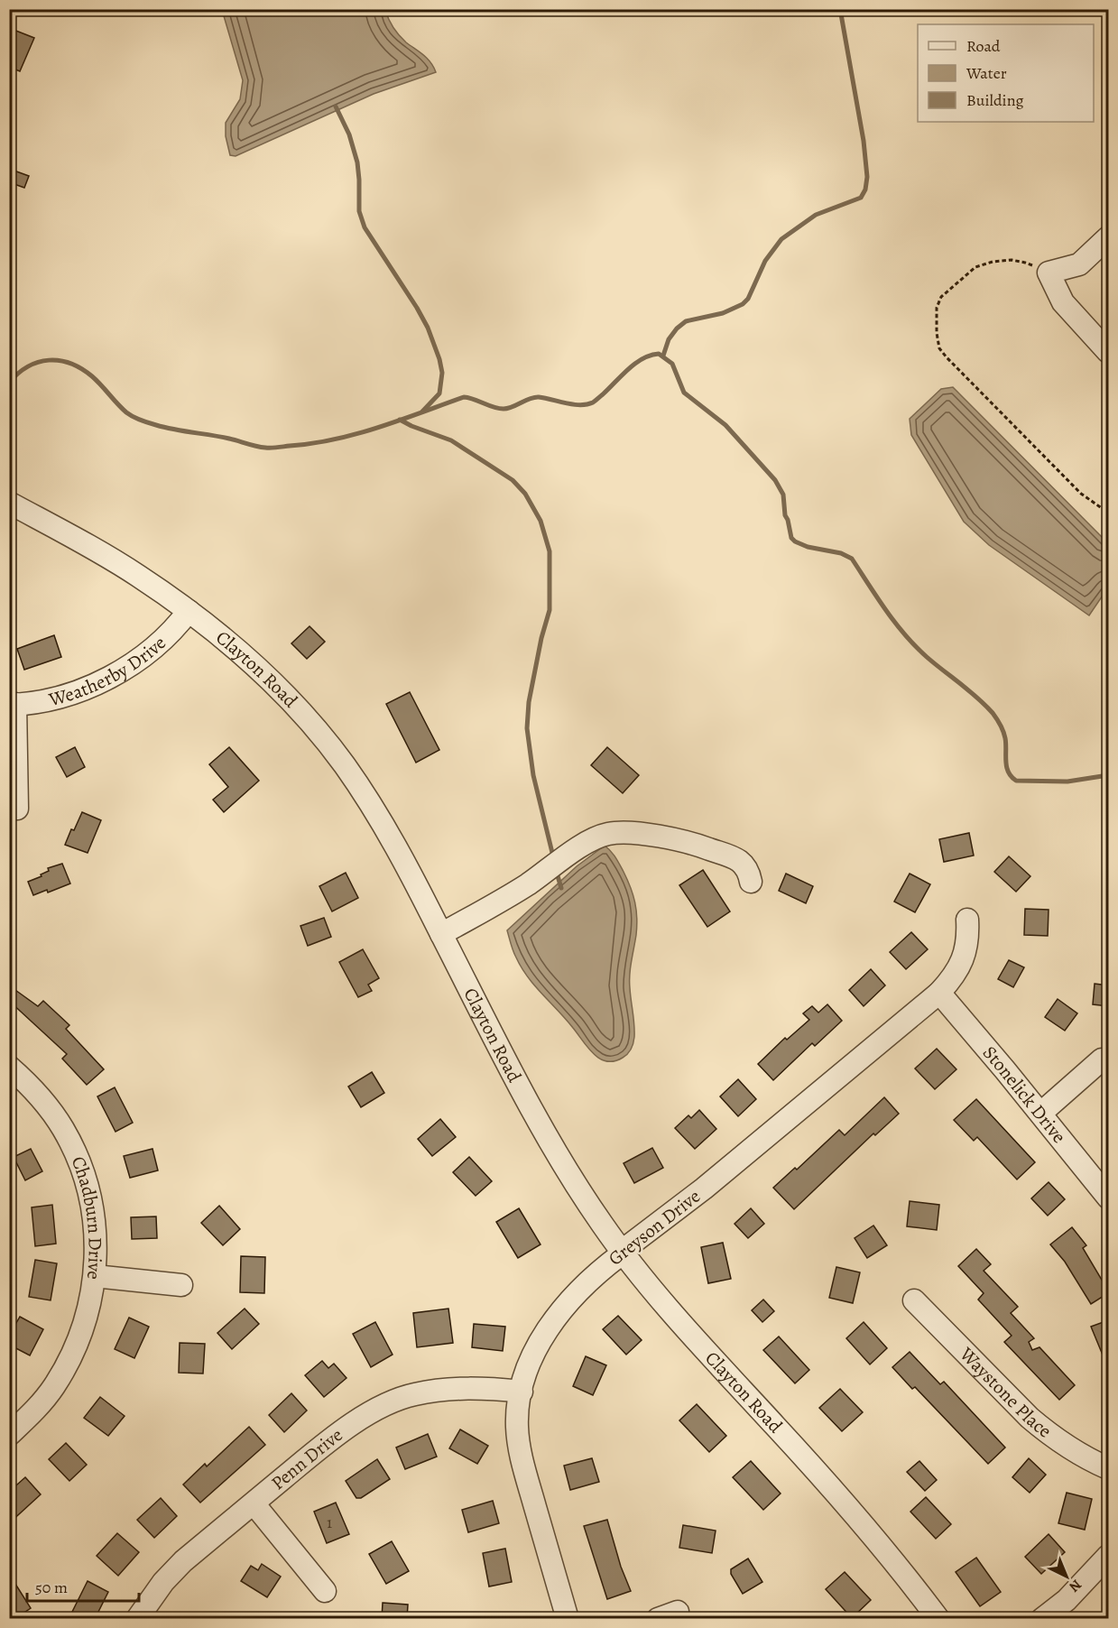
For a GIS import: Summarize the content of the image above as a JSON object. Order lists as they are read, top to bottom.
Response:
{
  "streets": {
    "street": [
      "Weatherby Drive",
      "Clayton Road",
      "Stonelick Drive",
      "Chadburn Drive",
      "Greyson Drive",
      "Waystone Place",
      "Penn Drive"
    ]
  },
  "crossings": [
    ["Weatherby Drive", "Clayton Road"],
    ["Clayton Road", "Greyson Drive"],
    ["Stonelick Drive", "Greyson Drive"],
    ["Greyson Drive", "Penn Drive"]
  ],
  "house_numbers": ["1"],
  "legend": ["Road", "Water", "Building"],
  "scale_bar": "50 m",
  "north": "bottom right"
}
